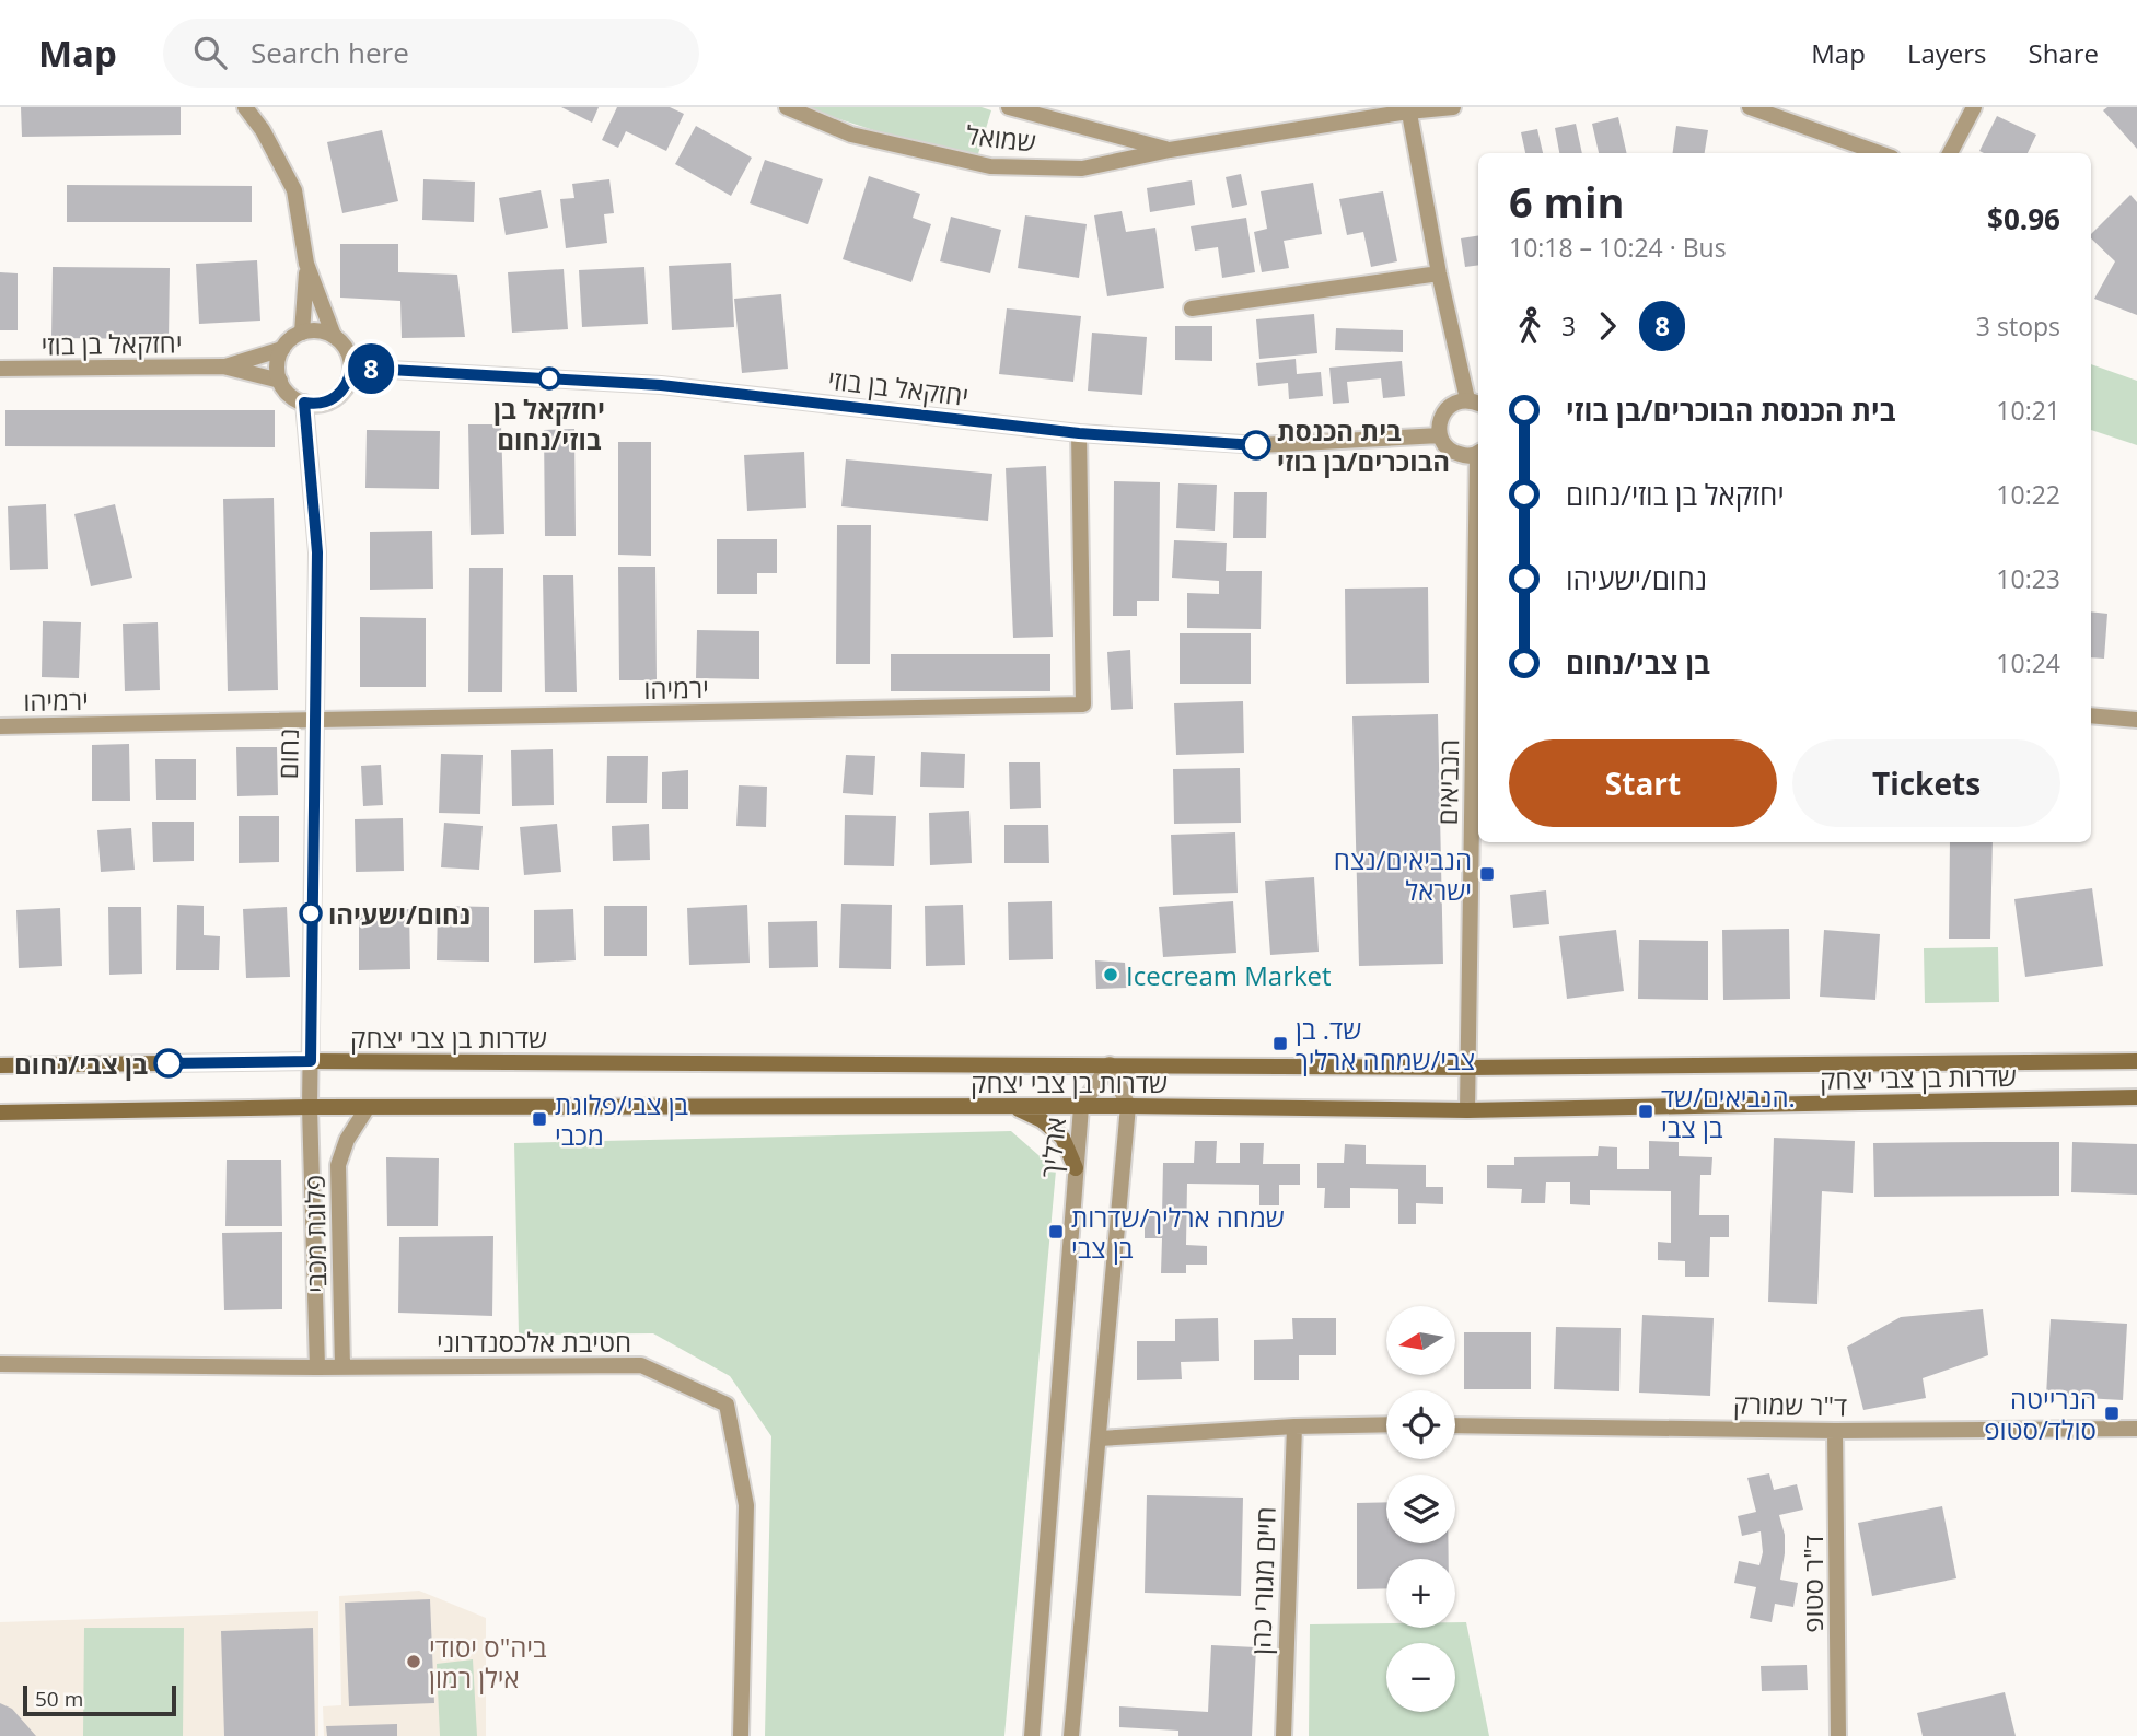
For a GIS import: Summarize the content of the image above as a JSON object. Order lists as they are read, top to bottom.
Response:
{
  "streets": {
    "main road": ["שדרות בן צבי יצחק"],
    "street": [
      "שמואל",
      "יחזקאל בן בוזי",
      "ירמיהו",
      "נחום",
      "הנביאים",
      "ארליך",
      "פלוגת מכבי",
      "חטיבת אלכסנדרוני",
      "ד\"ר שמורק",
      "חיים מגורי כהן",
      "ד\"ר סטופ"
    ]
  },
  "crossings": [
    ["יחזקאל בן בוזי", "ירמיהו"],
    ["יחזקאל בן בוזי", "נחום"],
    ["ירמיהו", "נחום"],
    ["נחום", "שדרות בן צבי יצחק"],
    ["נחום", "פלוגת מכבי"],
    ["הנביאים", "שדרות בן צבי יצחק"],
    ["שדרות בן צבי יצחק", "ארליך"],
    ["שדרות בן צבי יצחק", "פלוגת מכבי"],
    ["פלוגת מכבי", "חטיבת אלכסנדרוני"],
    ["ד\"ר שמורק", "ד\"ר סטופ"]
  ],
  "places": {
    "other": [
      "יחזקאל בן בוזי/נחום",
      "בית הכנסת הבוכרים/בן בוזי",
      "נחום/ישעיהו",
      "Icecream Market",
      "בן צבי/נחום",
      "ביה\"ס יסודי אילן רמון"
    ],
    "transit": [
      "הנביאים/נצח ישראל",
      "שד. בן צבי/שמחה ארליך",
      "הנביאים/שד. בן צבי",
      "בן צבי/פלוגת מכבי",
      "שמחה ארליך/שדרות בן צבי",
      "הנרייטה סולד/סטופ"
    ]
  },
  "lines": ["bus line 8"],
  "scale_bar": "50 m",
  "north": "left",
  "page": {
    "header": "Map",
    "search": "Search here",
    "nav": ["Map", "Layers", "Share"],
    "on_map": "8",
    "heading": ["6 min", "10:18 – 10:24 · Bus", "$0.96"],
    "legs": ["3", "8", "3 stops"],
    "list": [
      {
        "name": "בית הכנסת הבוכרים/בן בוזי",
        "value": "10:21"
      },
      {
        "name": "יחזקאל בן בוזי/נחום",
        "value": "10:22"
      },
      {
        "name": "נחום/ישעיהו",
        "value": "10:23"
      },
      {
        "name": "בן צבי/נחום",
        "value": "10:24"
      }
    ],
    "buttons": ["Start", "Tickets"],
    "map_buttons": ["+", "−"],
    "scale": "50 m"
  }
}
